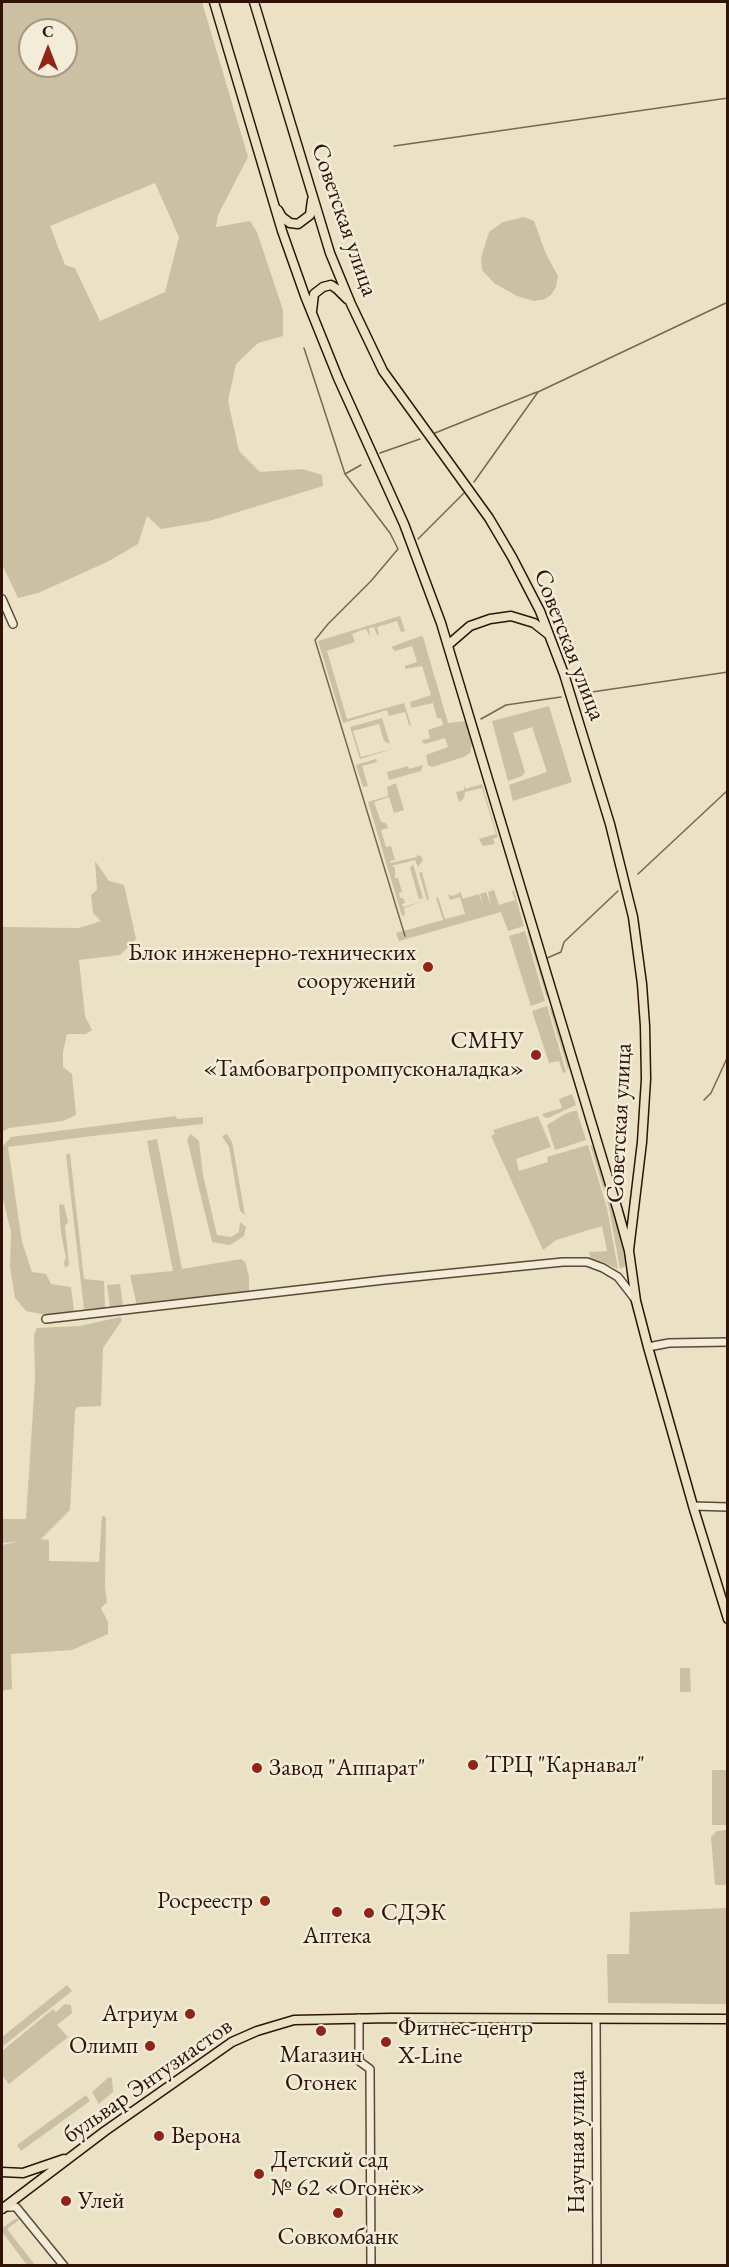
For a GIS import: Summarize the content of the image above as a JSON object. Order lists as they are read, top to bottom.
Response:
{
  "streets": {
    "main road": ["Советская улица", "бульвар Энтузиастов"],
    "street": ["Научная улица"]
  },
  "crossings": [
    ["бульвар Энтузиастов", "Научная улица"]
  ],
  "places": [
    "Блок инженерно-технических сооружений",
    "СМНУ «Тамбовагропромпусконаладка»",
    "ТРЦ \"Карнавал\"",
    "Завод \"Аппарат\"",
    "Росреестр",
    "Аптека",
    "СДЭК",
    "Атриум",
    "Магазин Огонек",
    "Фитнес-центр X-Line",
    "Олимп",
    "Верона",
    "Детский сад № 62 «Огонёк»",
    "Улей",
    "Совкомбанк"
  ],
  "north": "top"
}
